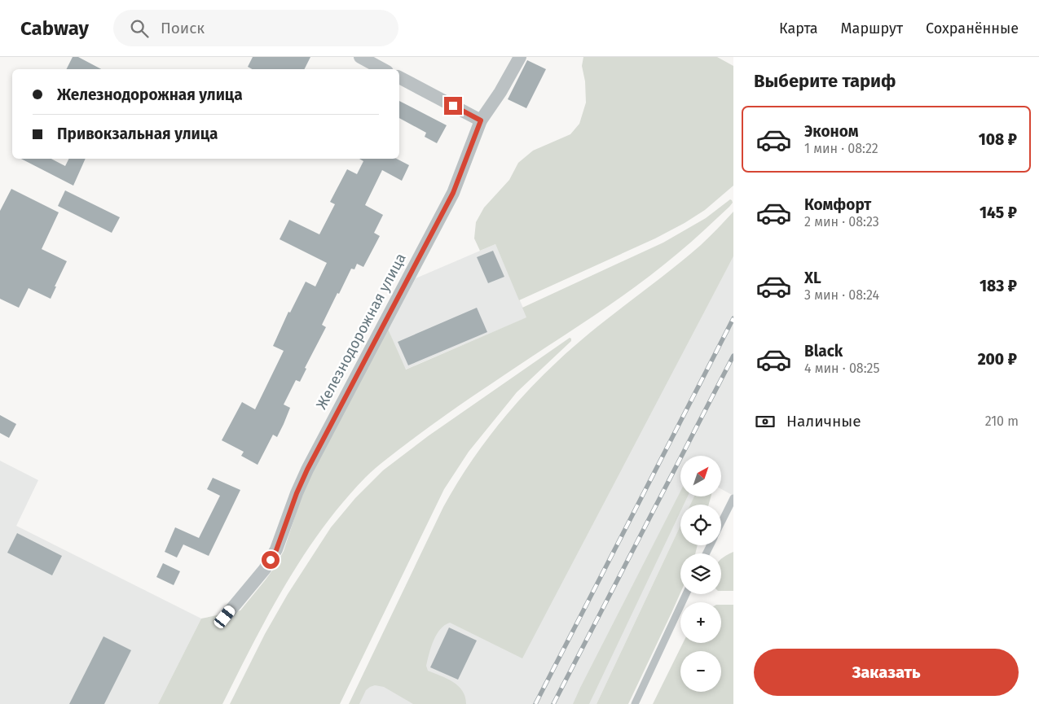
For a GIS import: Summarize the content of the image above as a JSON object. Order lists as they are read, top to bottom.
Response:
{
  "streets": {
    "street": ["Железнодорожная улица"]
  },
  "north": "top right",
  "page": {
    "header": "Cabway",
    "search": "Поиск",
    "nav": ["Карта", "Маршрут", "Сохранённые"],
    "heading": "Выберите тариф",
    "banner": ["Железнодорожная улица", "Привокзальная улица"],
    "list": [
      {
        "name": "Эконом",
        "note": "1 мин · 08:22",
        "value": "108 ₽"
      },
      {
        "name": "Комфорт",
        "note": "2 мин · 08:23",
        "value": "145 ₽"
      },
      {
        "name": "XL",
        "note": "3 мин · 08:24",
        "value": "183 ₽"
      },
      {
        "name": "Black",
        "note": "4 мин · 08:25",
        "value": "200 ₽"
      }
    ],
    "pay": ["Наличные", "210 m"],
    "map_buttons": ["+", "−"],
    "buttons": "Заказать"
  }
}
